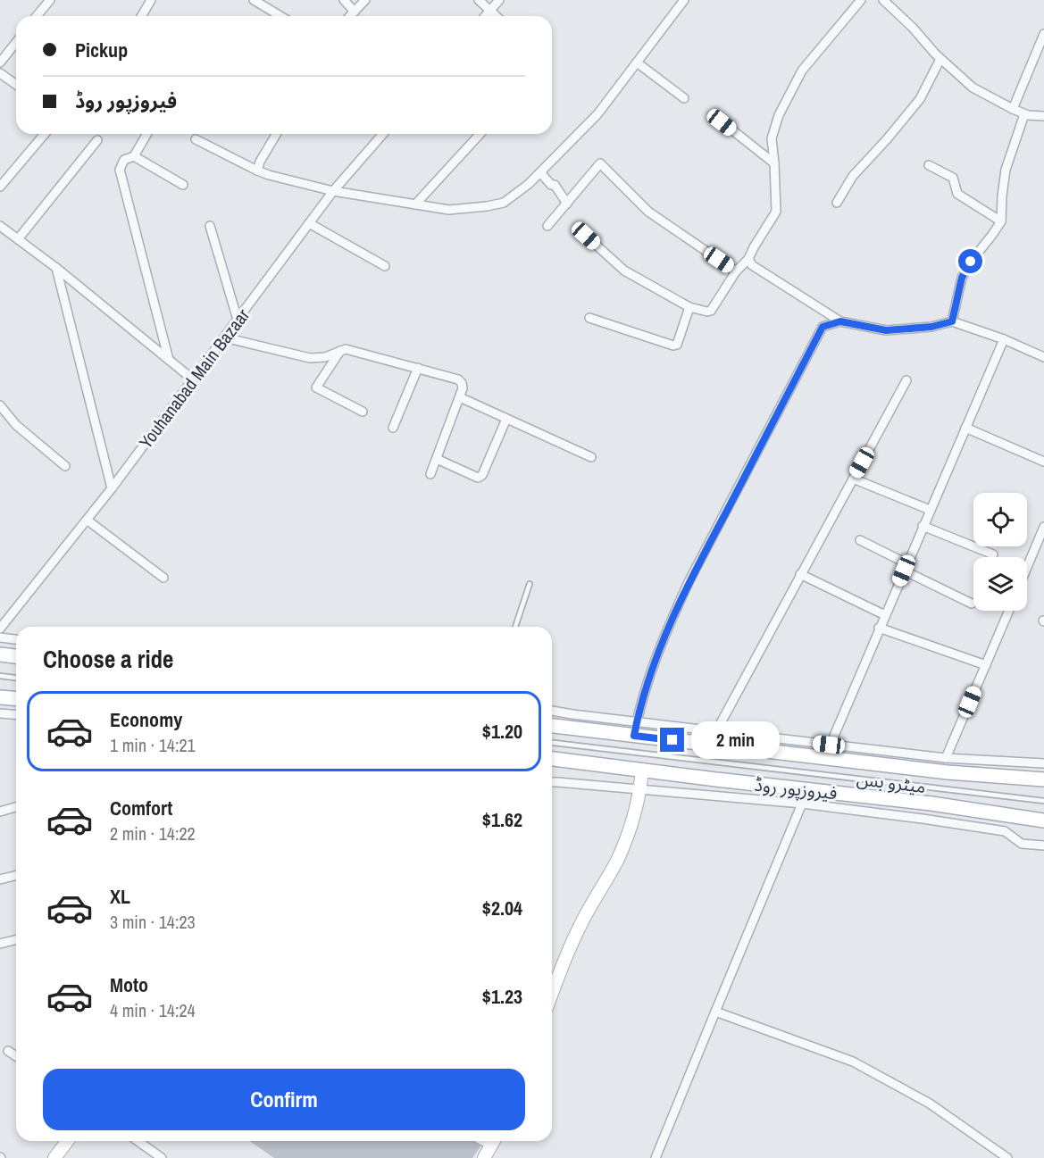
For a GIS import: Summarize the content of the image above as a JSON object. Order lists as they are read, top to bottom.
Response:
{
  "streets": {
    "main road": ["فیروزپور روڈ"],
    "street": ["Youhanabad Main Bazaar"],
    "lane": ["میٹرو بس"]
  },
  "page": {
    "banner": ["Pickup", "فیروزپور روڈ"],
    "heading": "Choose a ride",
    "list": [
      {
        "name": "Economy",
        "note": "1 min · 14:21",
        "value": "$1.20"
      },
      {
        "name": "Comfort",
        "note": "2 min · 14:22",
        "value": "$1.62"
      },
      {
        "name": "XL",
        "note": "3 min · 14:23",
        "value": "$2.04"
      },
      {
        "name": "Moto",
        "note": "4 min · 14:24",
        "value": "$1.23"
      }
    ],
    "bubble": "2 min",
    "buttons": "Confirm"
  }
}
